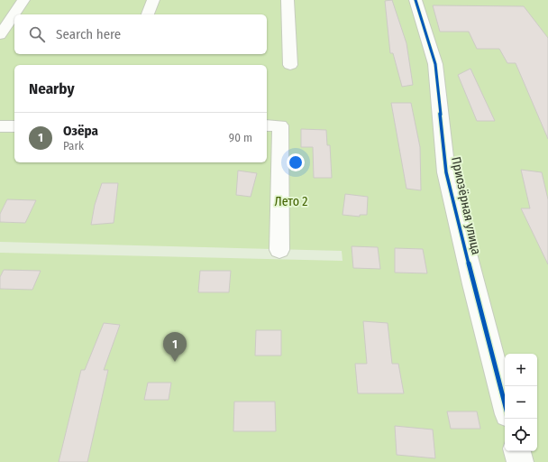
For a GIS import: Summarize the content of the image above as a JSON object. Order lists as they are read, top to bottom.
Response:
{
  "streets": {
    "street": ["Приозёрная улица"]
  },
  "parks": ["Лето 2"],
  "page": {
    "search": "Search here",
    "heading": "Nearby",
    "list": [
      {
        "mark": "1",
        "name": "Озёра",
        "note": "Park",
        "value": "90 m"
      }
    ],
    "pins": "1",
    "map_buttons": ["+", "−"]
  }
}
